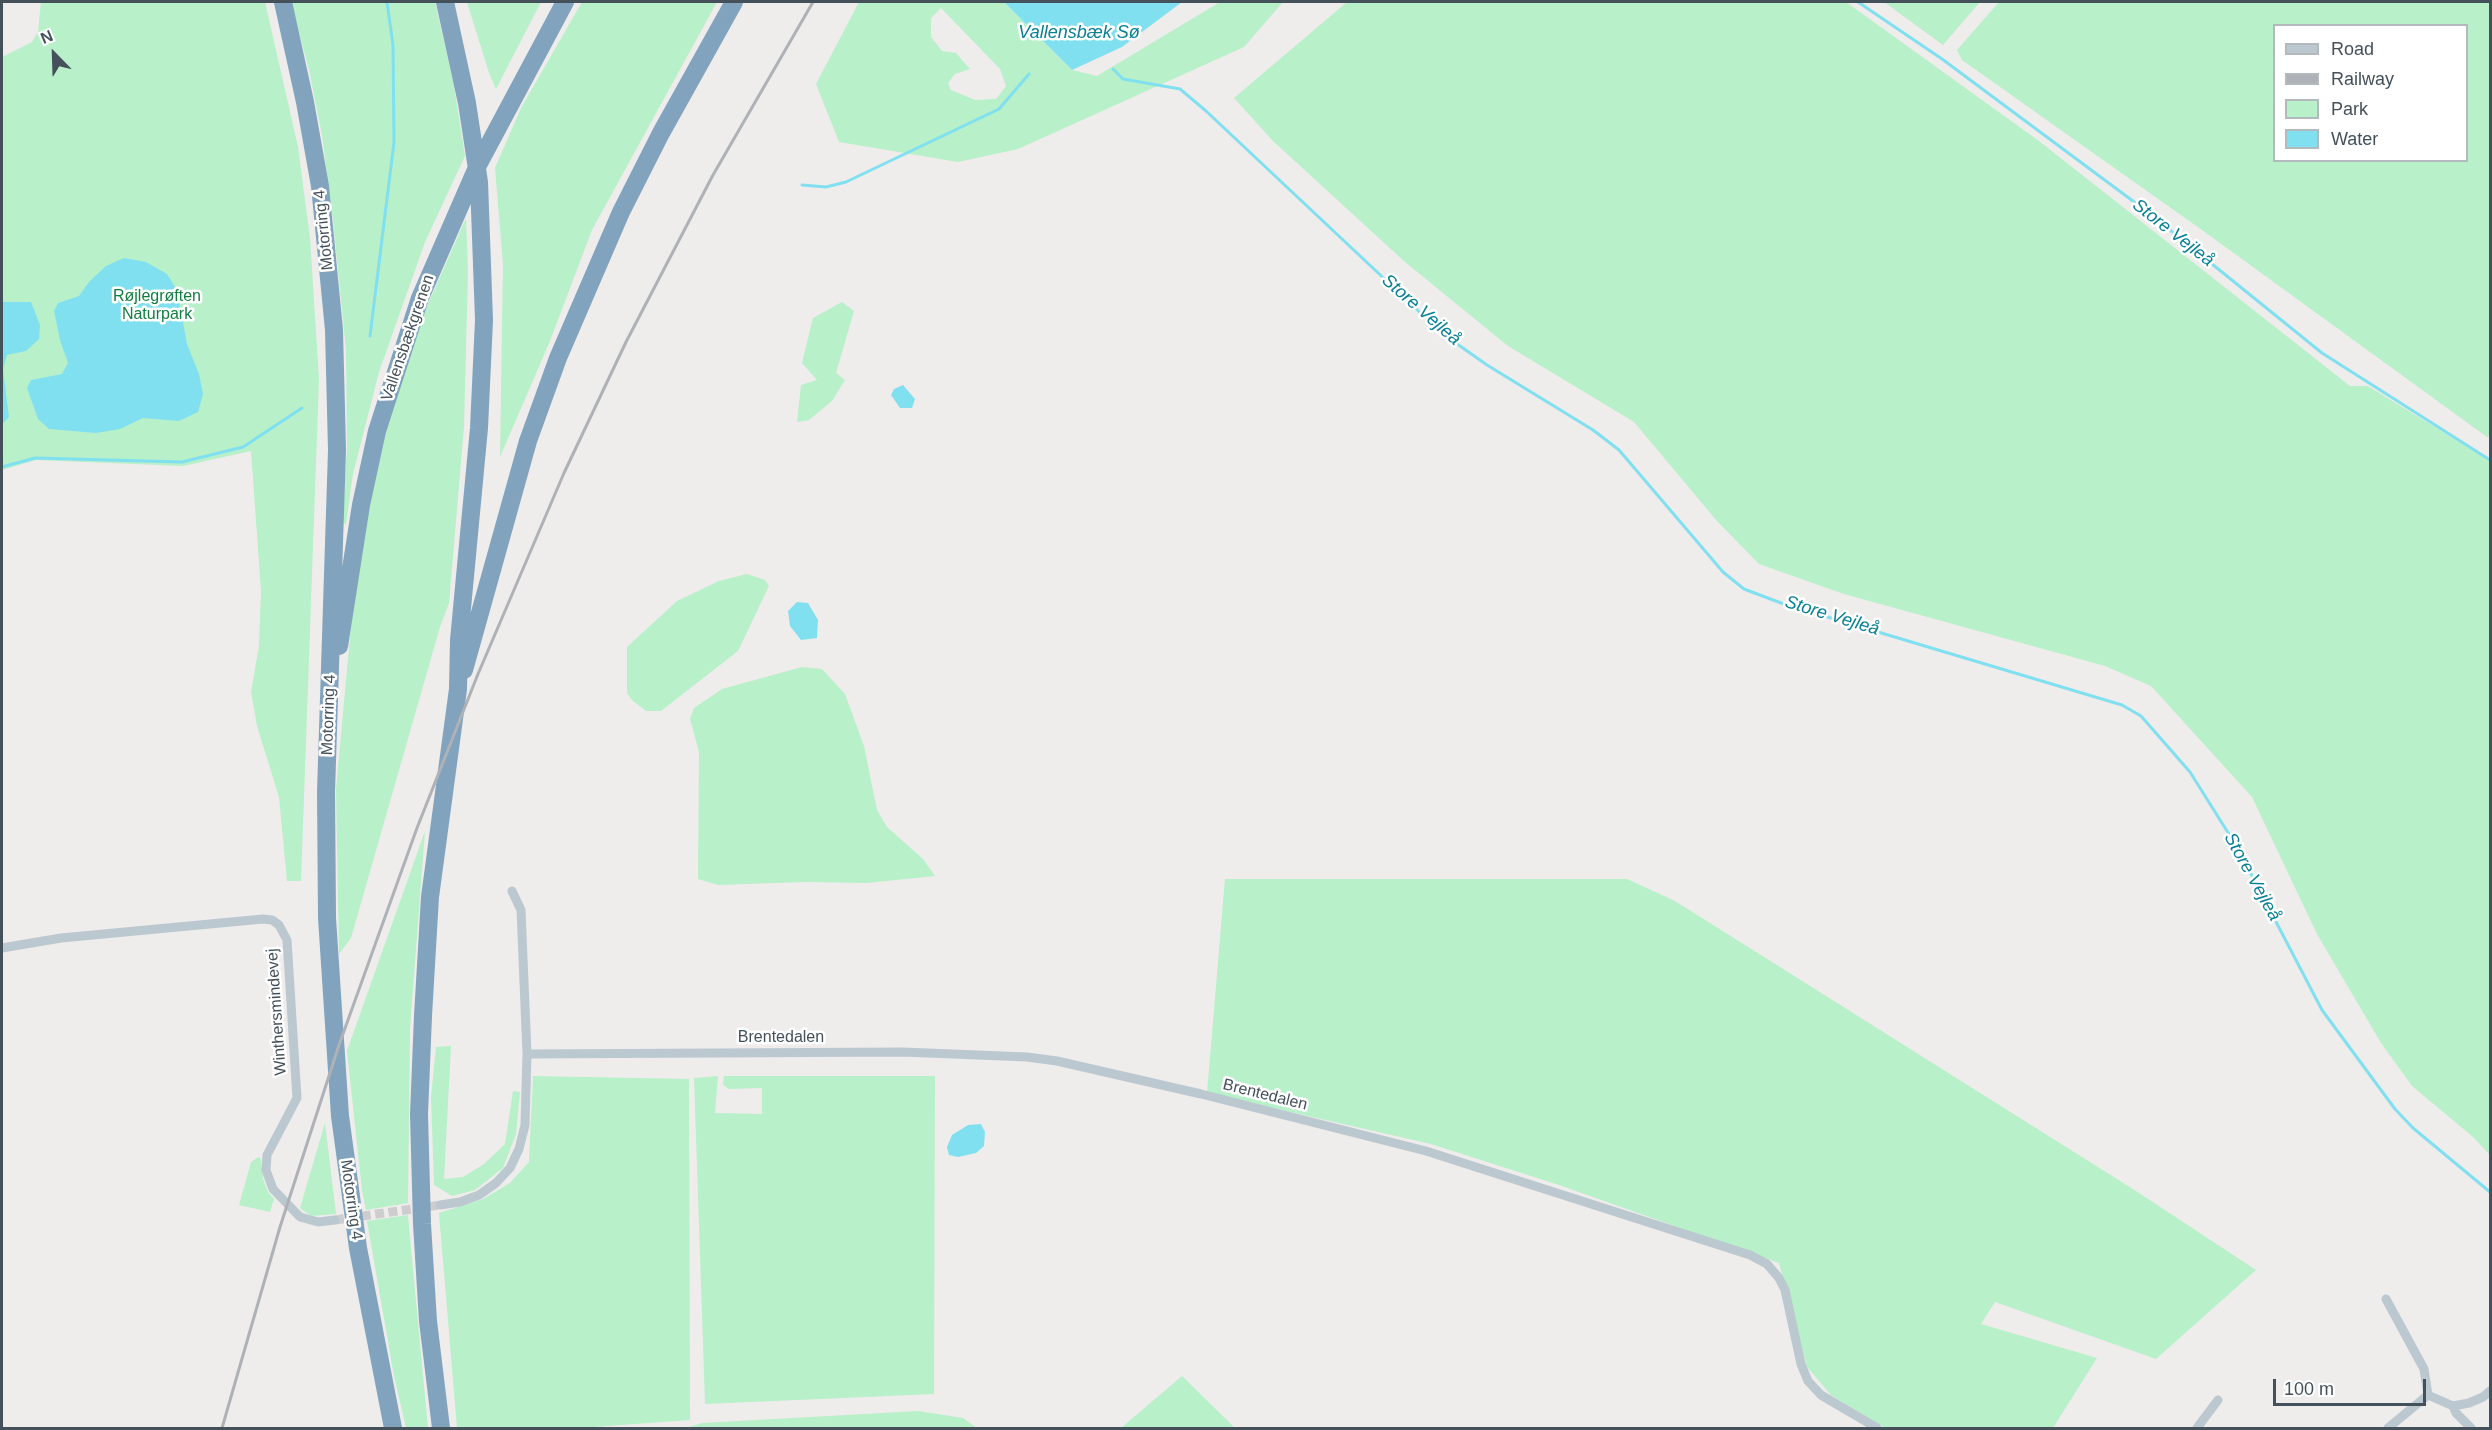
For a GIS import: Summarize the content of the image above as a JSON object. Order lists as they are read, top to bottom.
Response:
{
  "streets": {
    "highway": ["Motorring 4", "Vallensbækgrenen"],
    "street": ["Winthersmindevej", "Brentedalen"]
  },
  "crossings": [
    ["Motorring 4", "Vallensbækgrenen"]
  ],
  "water": ["Vallensbæk Sø", "Store Vejleå"],
  "parks": ["Røjlegrøften Naturpark"],
  "legend": [
    "Road",
    "Railway",
    "Park",
    "Water"
  ],
  "scale_bar": "100 m",
  "north": "top left"
}
